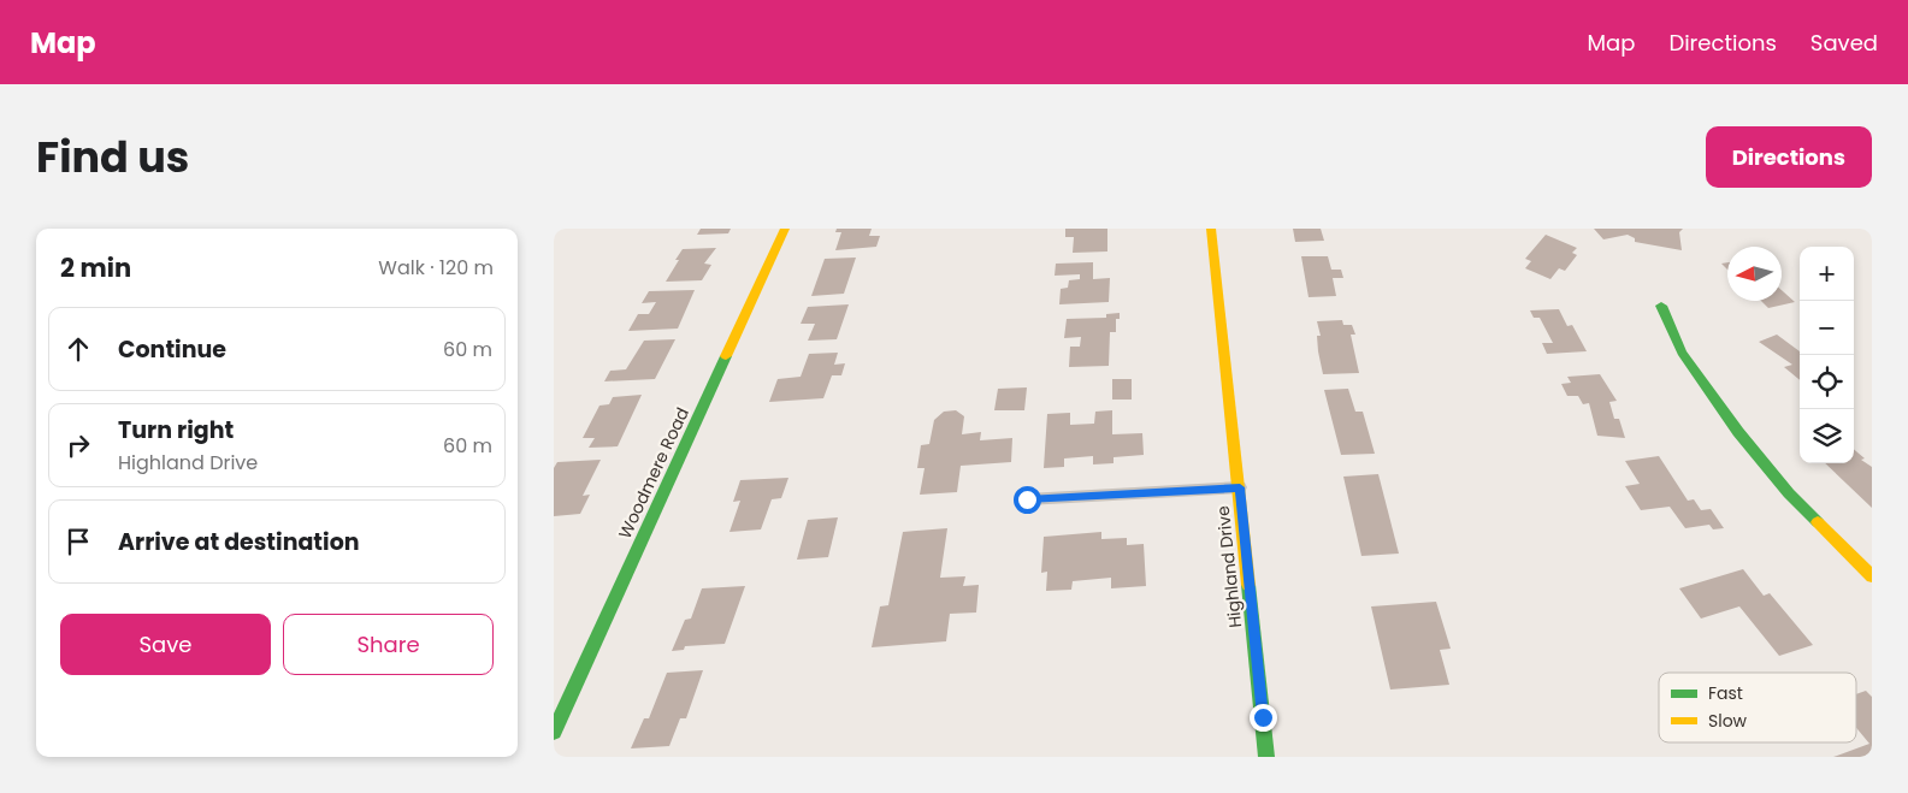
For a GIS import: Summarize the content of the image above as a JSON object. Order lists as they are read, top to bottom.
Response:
{
  "streets": {
    "street": ["Woodmere Road", "Highland Drive"]
  },
  "legend": ["Fast", "Slow"],
  "north": "left",
  "page": {
    "header": "Map",
    "nav": ["Map", "Directions", "Saved"],
    "title": "Find us",
    "buttons": [
      "Directions",
      ["Save", "Share"]
    ],
    "heading": ["2 min", "Walk · 120 m"],
    "map_buttons": ["+", "−"],
    "list": [
      ["Continue", "60 m"],
      ["Turn right", "Highland Drive", "60 m"],
      "Arrive at destination"
    ]
  }
}
